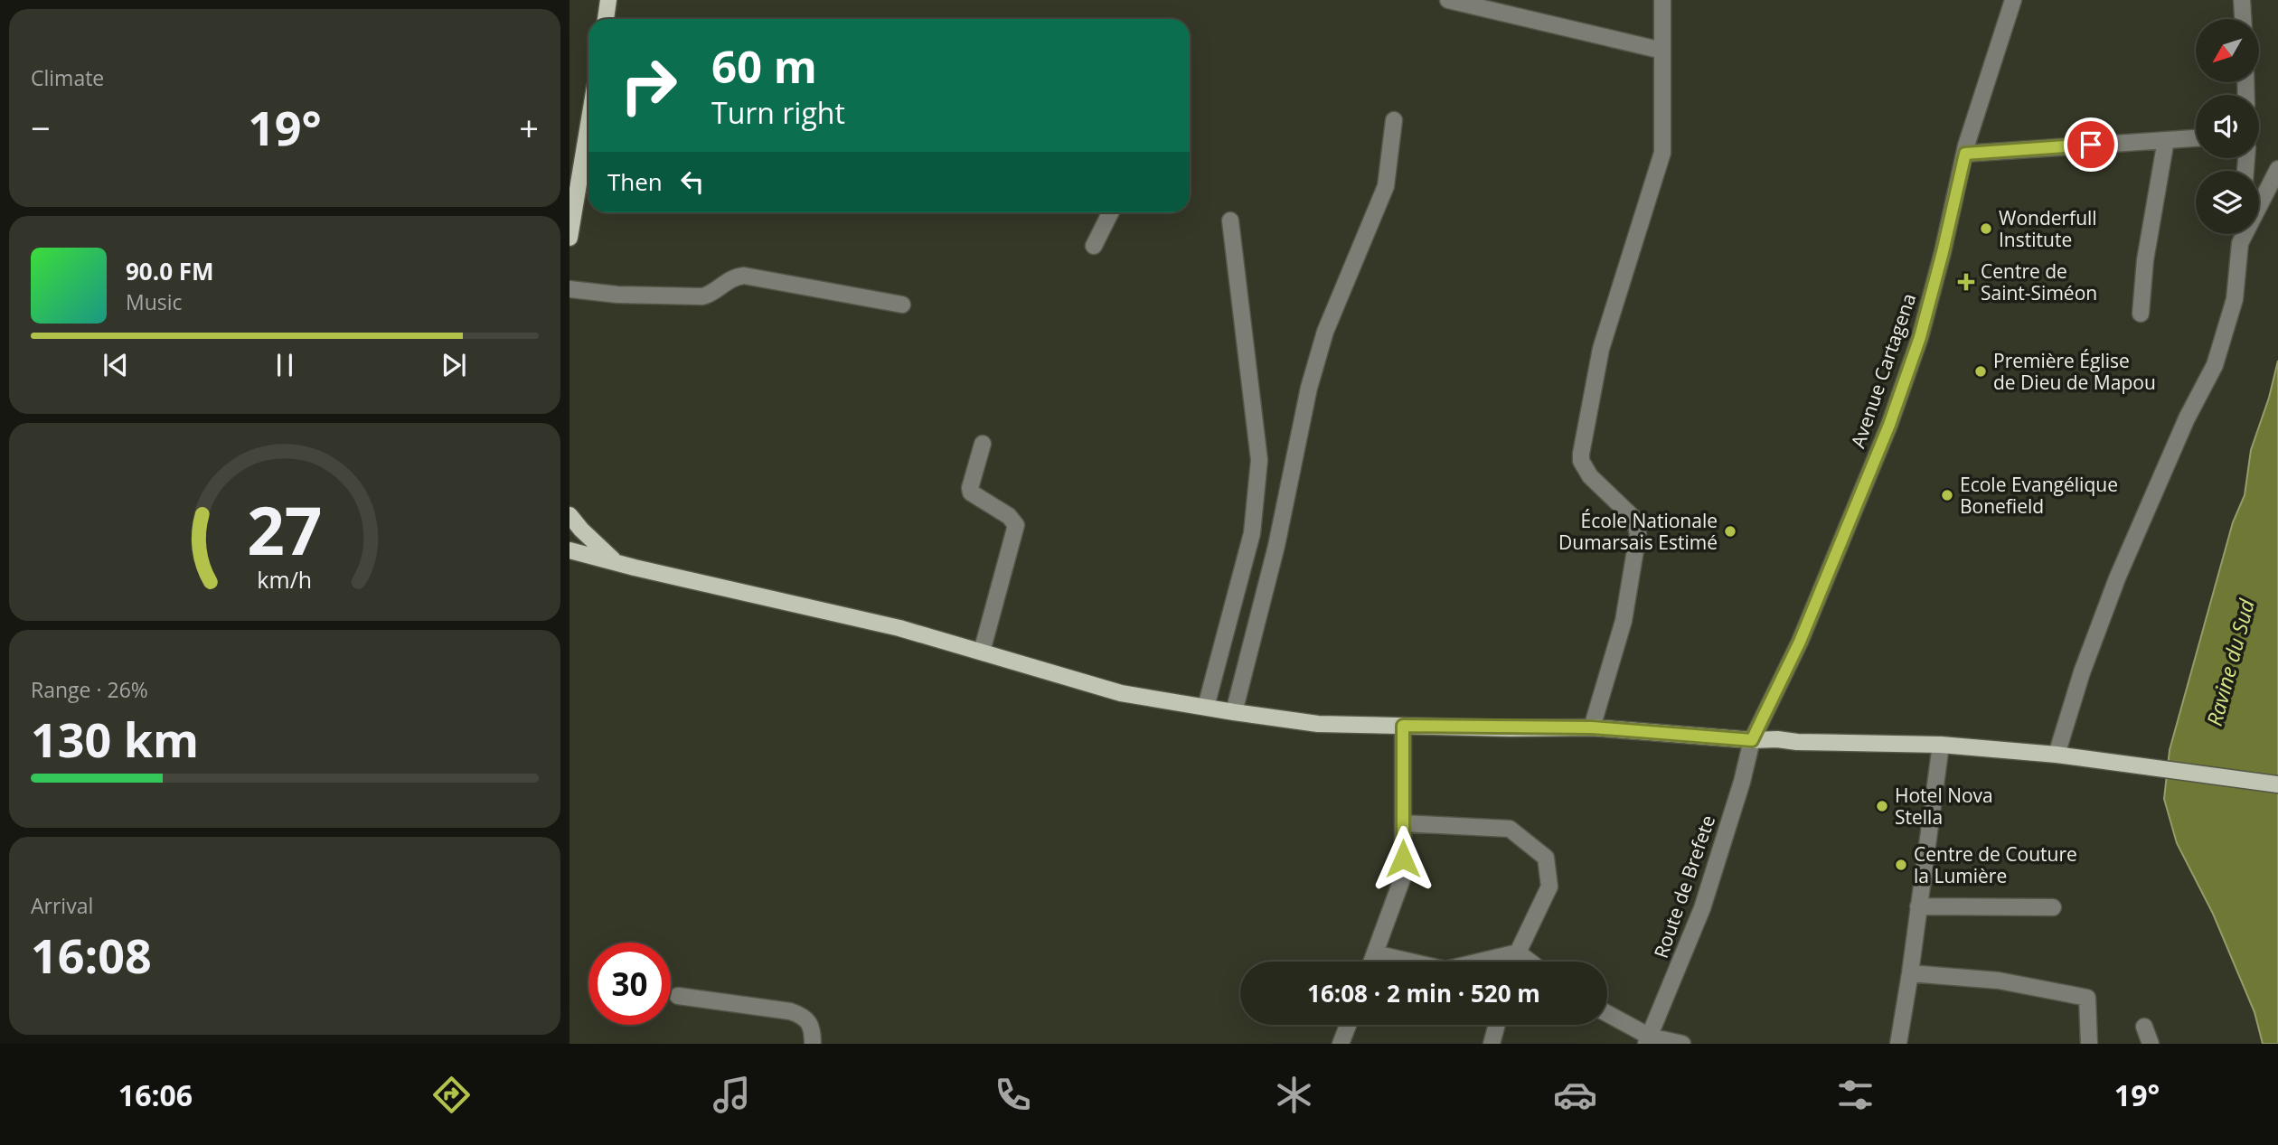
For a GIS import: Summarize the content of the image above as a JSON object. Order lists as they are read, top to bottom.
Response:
{
  "streets": {
    "street": ["Avenue Cartagena", "Route de Brefete"]
  },
  "crossings": [
    ["Avenue Cartagena", "Route de Brefete"]
  ],
  "water": ["Ravine du Sud"],
  "places": {
    "other": [
      "Wonderfull Institute",
      "Première Église de Dieu de Mapou",
      "Ecole Evangélique Bonefield",
      "École Nationale Dumarsais Estimé",
      "Hotel Nova Stella",
      "Centre de Couture la Lumière"
    ],
    "health": ["Centre de Saint-Siméon"]
  },
  "north": "bottom left",
  "page": {
    "tile": [
      "Climate",
      ["Range · 26%", "130 km"],
      ["Arrival", "16:08"]
    ],
    "turn": ["60 m", "Turn right"],
    "heat": ["−", "19°", "+"],
    "then": "Then",
    "song": ["90.0 FM", "Music"],
    "limit": "30",
    "trip": "16:08 · 2 min · 520 m",
    "tabs": ["16:06", "19°"],
    "gauge": ["27", "km/h"]
  }
}
